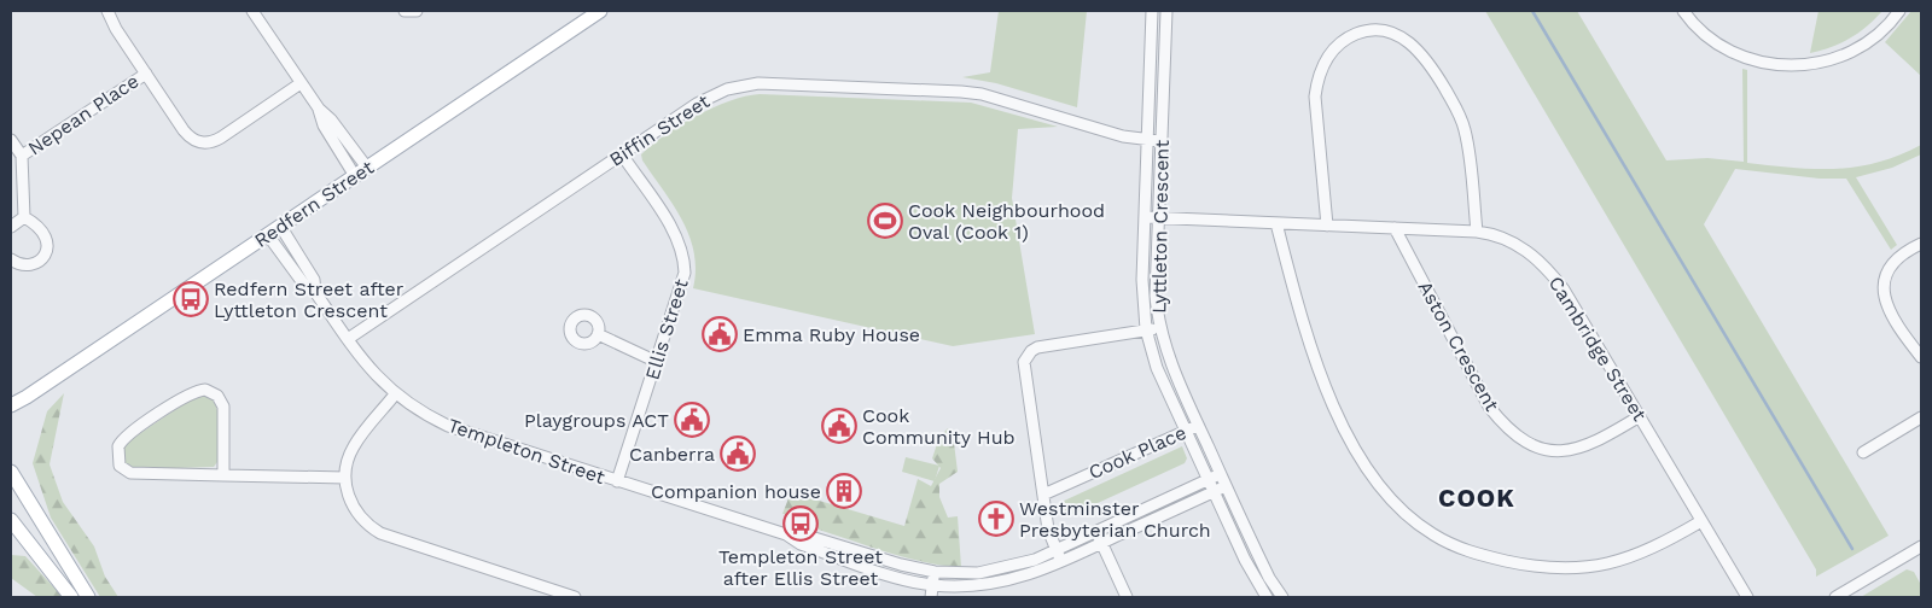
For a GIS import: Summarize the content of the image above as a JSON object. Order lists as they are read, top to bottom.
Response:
{
  "streets": {
    "main road": ["Redfern Street"],
    "street": [
      "Nepean Place",
      "Biffin Street",
      "Lyttleton Crescent",
      "Ellis Street",
      "Aston Crescent",
      "Cambridge Street",
      "Templeton Street",
      "Cook Place"
    ]
  },
  "crossings": [
    ["Biffin Street", "Lyttleton Crescent"],
    ["Biffin Street", "Ellis Street"],
    ["Biffin Street", "Templeton Street"],
    ["Redfern Street", "Templeton Street"],
    ["Lyttleton Crescent", "Cambridge Street"],
    ["Lyttleton Crescent", "Templeton Street"],
    ["Lyttleton Crescent", "Cook Place"],
    ["Ellis Street", "Templeton Street"],
    ["Aston Crescent", "Cambridge Street"]
  ],
  "districts": ["COOK"],
  "places": {
    "sports": ["Cook Neighbourhood Oval (Cook 1)"],
    "bus stop": ["Redfern Street after Lyttleton Crescent", "Templeton Street after Ellis Street"],
    "public building": [
      "Emma Ruby House",
      "Playgroups ACT",
      "Cook Community Hub",
      "Canberra"
    ],
    "building": ["Companion house"],
    "church": ["Westminster Presbyterian Church"]
  }
}
